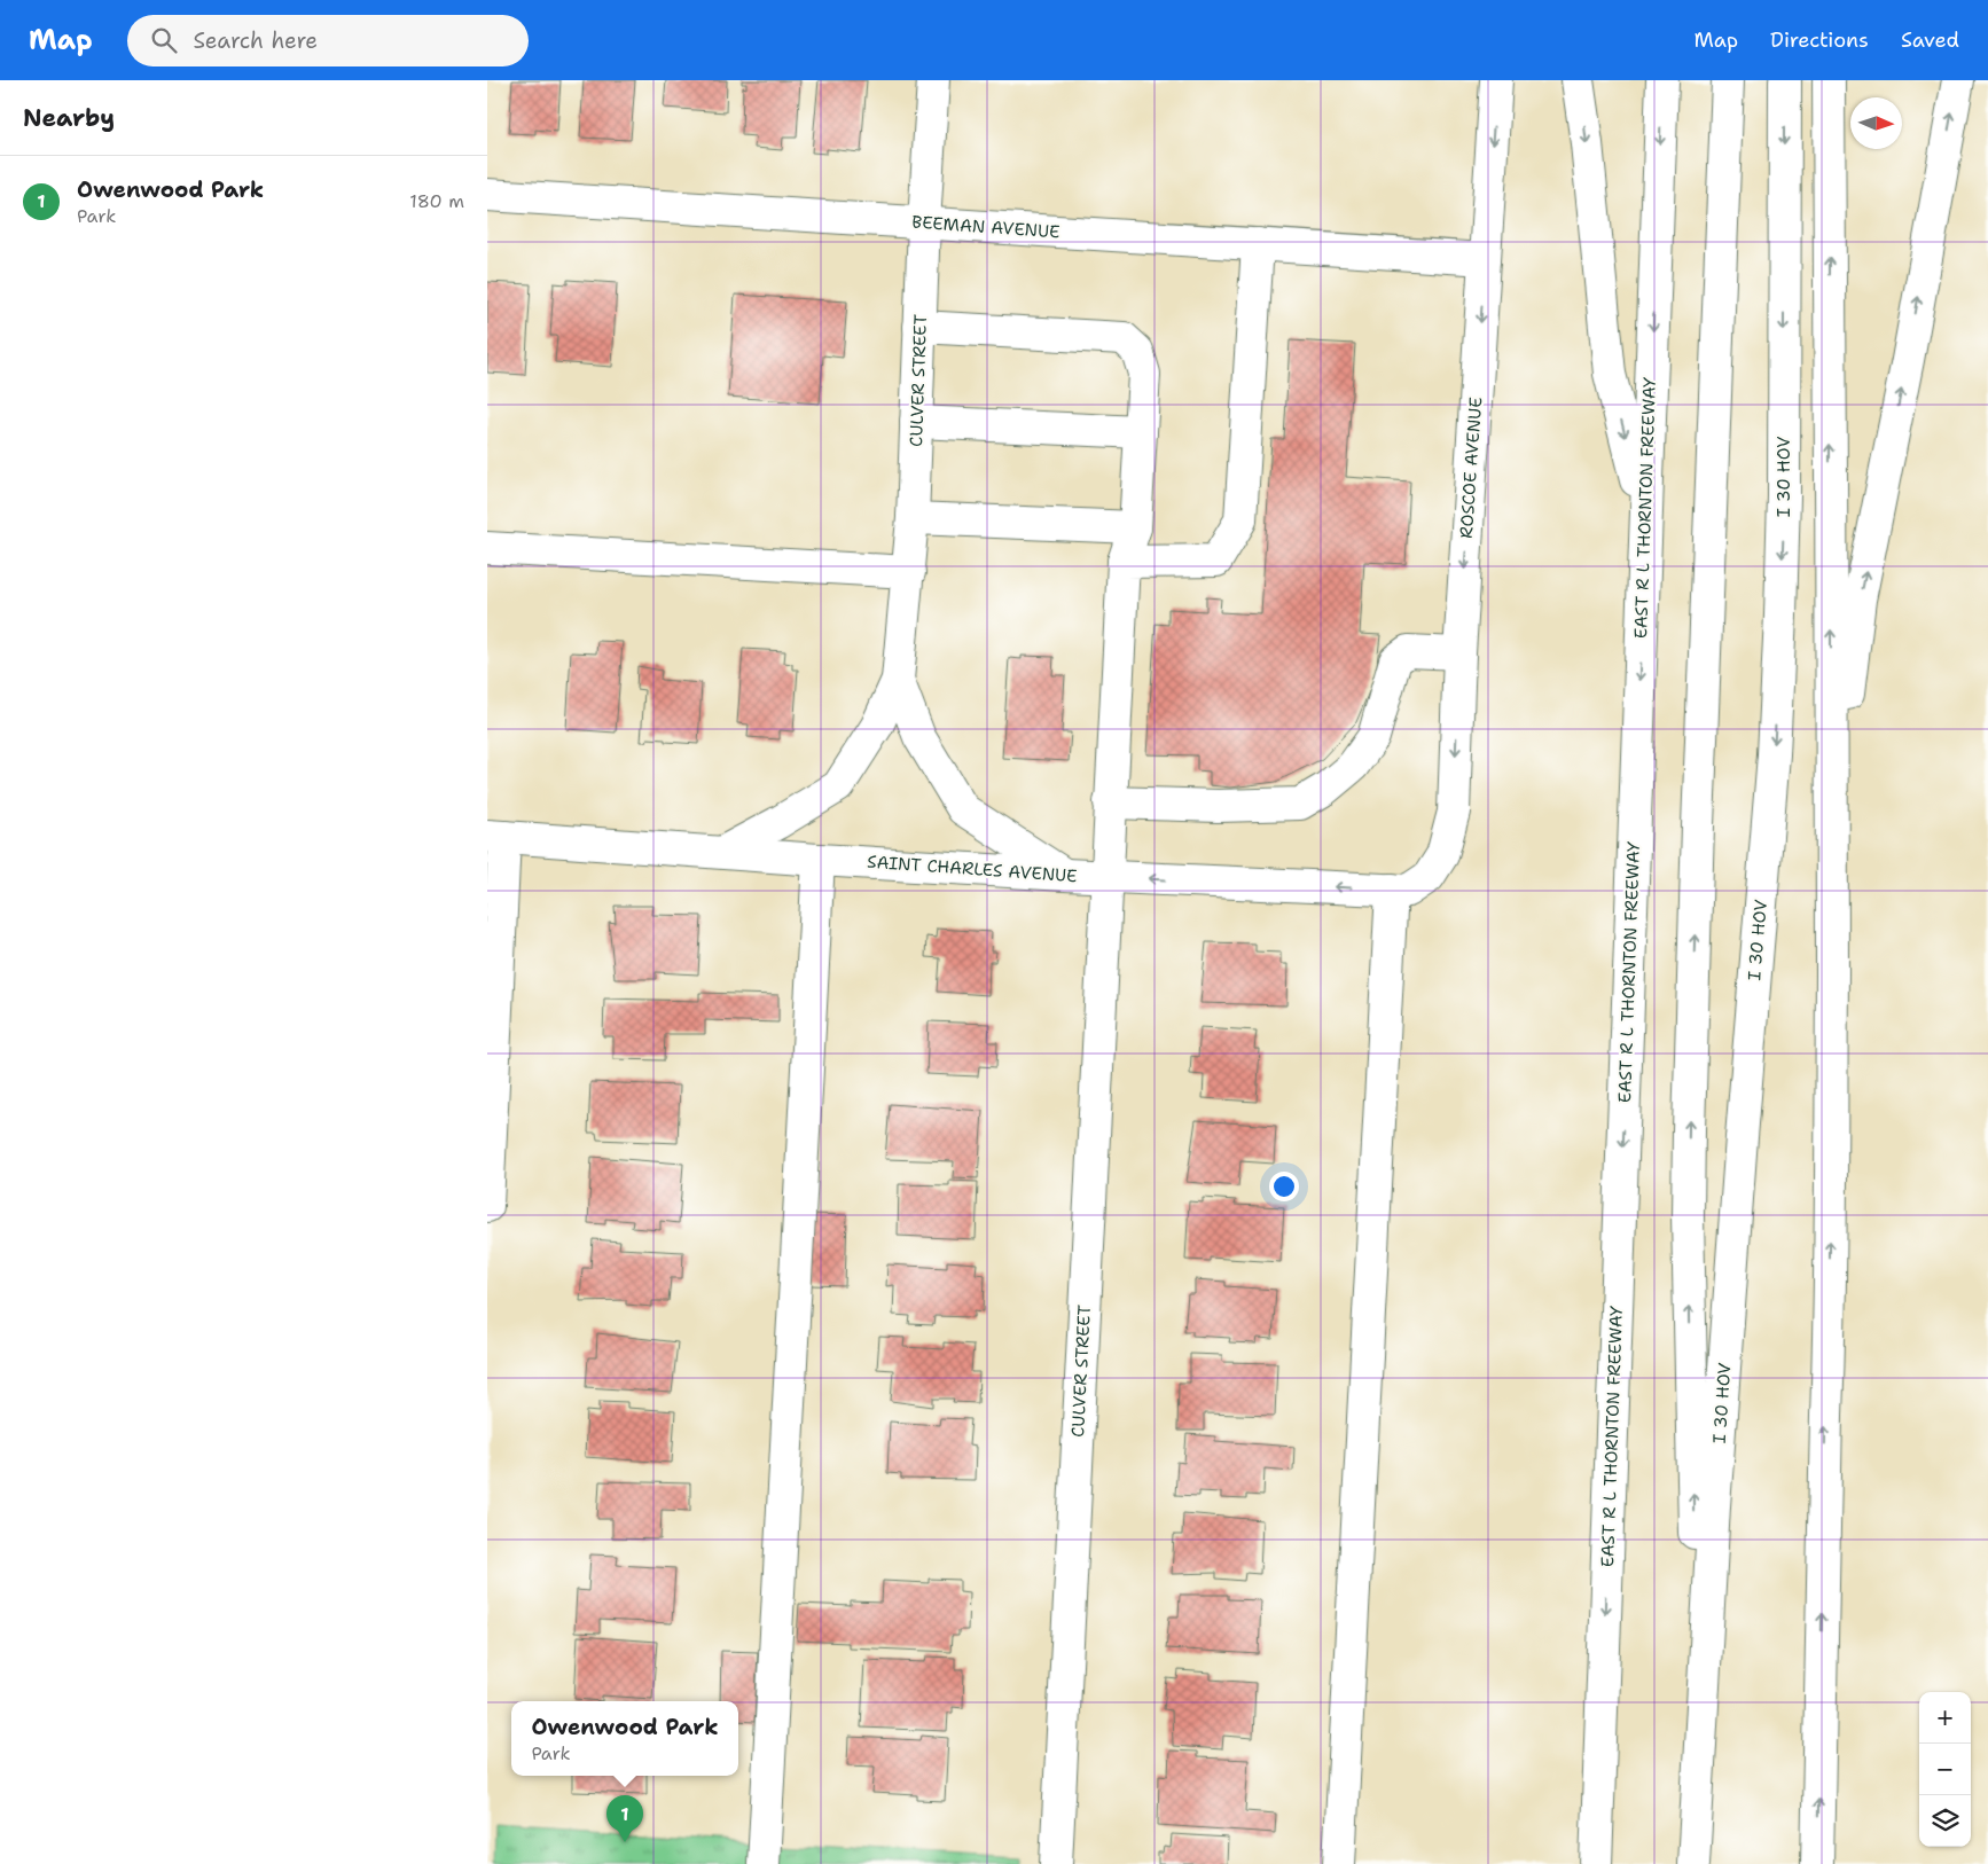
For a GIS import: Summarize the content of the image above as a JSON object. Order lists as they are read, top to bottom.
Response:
{
  "streets": {
    "main road": [
      "BEEMAN AVENUE",
      "CULVER STREET",
      "ROSCOE AVENUE",
      "I 30 HOV",
      "EAST R L THORNTON FREEWAY",
      "SAINT CHARLES AVENUE"
    ]
  },
  "crossings": [
    ["BEEMAN AVENUE", "CULVER STREET"],
    ["BEEMAN AVENUE", "ROSCOE AVENUE"],
    ["CULVER STREET", "SAINT CHARLES AVENUE"],
    ["ROSCOE AVENUE", "SAINT CHARLES AVENUE"]
  ],
  "north": "right",
  "page": {
    "header": "Map",
    "search": "Search here",
    "nav": ["Map", "Directions", "Saved"],
    "heading": "Nearby",
    "list": [
      {
        "mark": "1",
        "name": "Owenwood Park",
        "note": "Park",
        "value": "180 m"
      }
    ],
    "map_buttons": ["+", "−"],
    "popup": ["Owenwood Park", "Park"],
    "pins": "1"
  }
}
